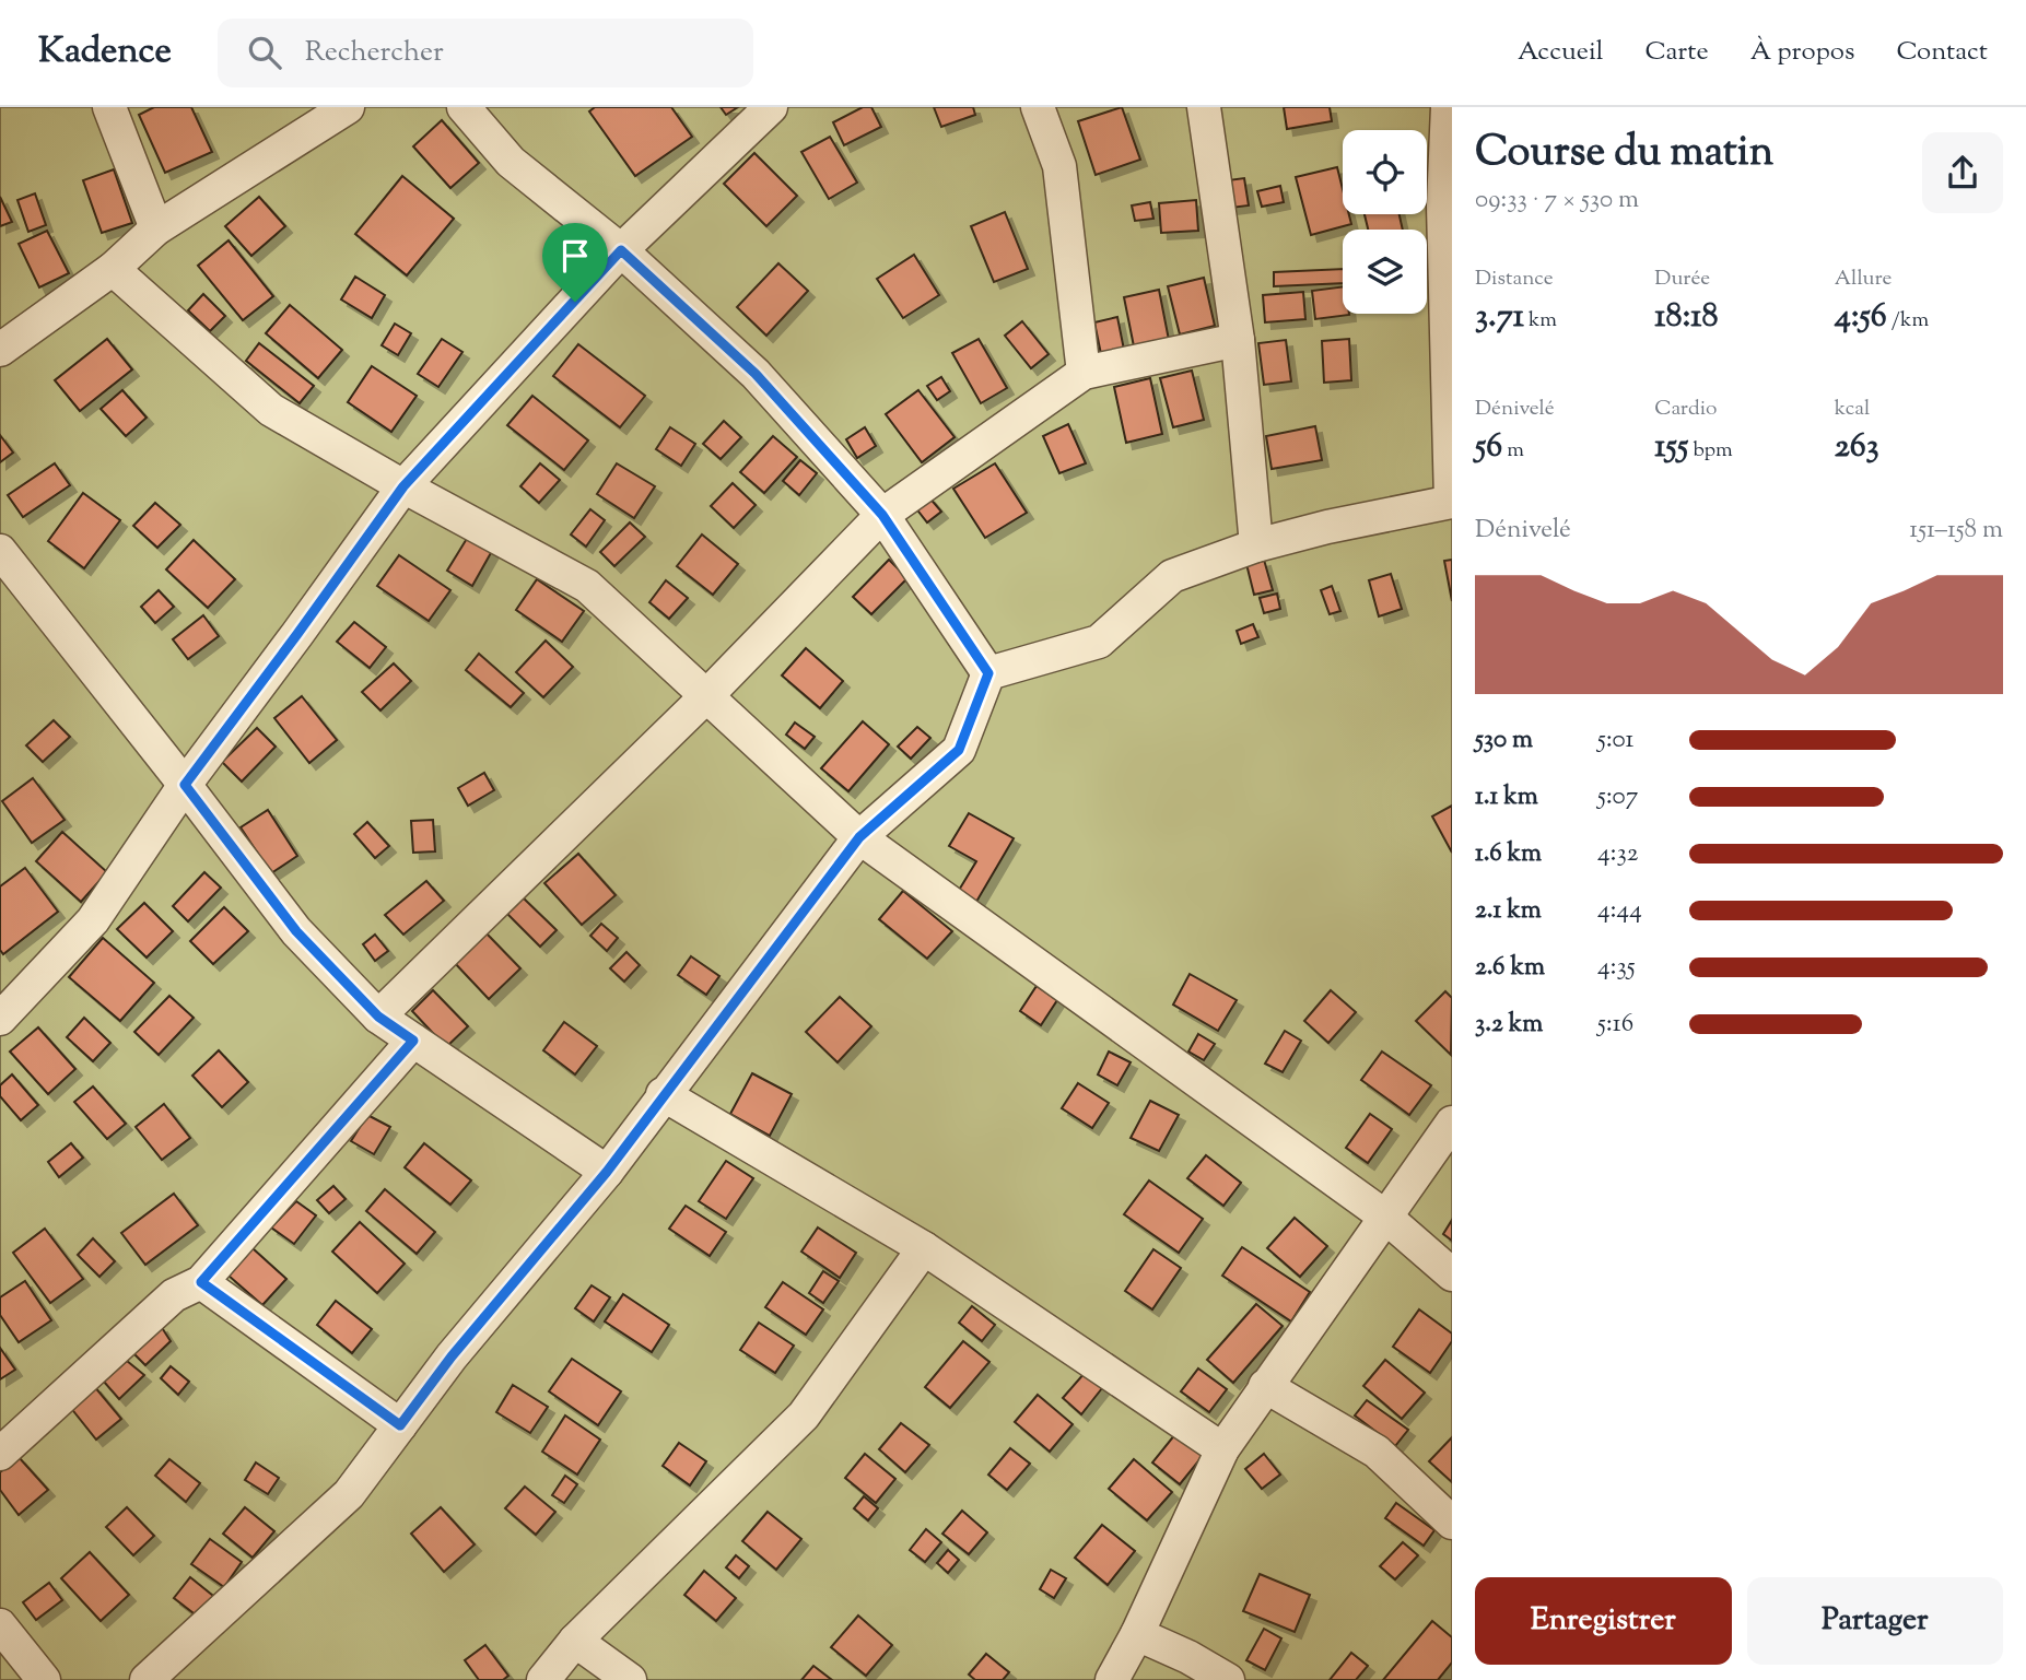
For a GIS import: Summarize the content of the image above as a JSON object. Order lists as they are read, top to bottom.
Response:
{
  "page": {
    "header": "Kadence",
    "search": "Rechercher",
    "nav": [
      "Accueil",
      "Carte",
      "À propos",
      "Contact"
    ],
    "heading": ["Course du matin", "09:33 · 7 × 530 m"],
    "stats": [
      ["Distance", "3.71 km"],
      ["Durée", "18:18"],
      ["Allure", "4:56 /km"],
      ["Dénivelé", "56 m"],
      ["Cardio", "155 bpm"],
      ["kcal", "263"]
    ],
    "chart": ["Dénivelé", "151–158 m"],
    "list": [
      {
        "name": "530 m",
        "note": "5:01"
      },
      {
        "name": "1.1 km",
        "note": "5:07"
      },
      {
        "name": "1.6 km",
        "note": "4:32"
      },
      {
        "name": "2.1 km",
        "note": "4:44"
      },
      {
        "name": "2.6 km",
        "note": "4:35"
      },
      {
        "name": "3.2 km",
        "note": "5:16"
      }
    ],
    "buttons": ["Enregistrer", "Partager"]
  }
}
